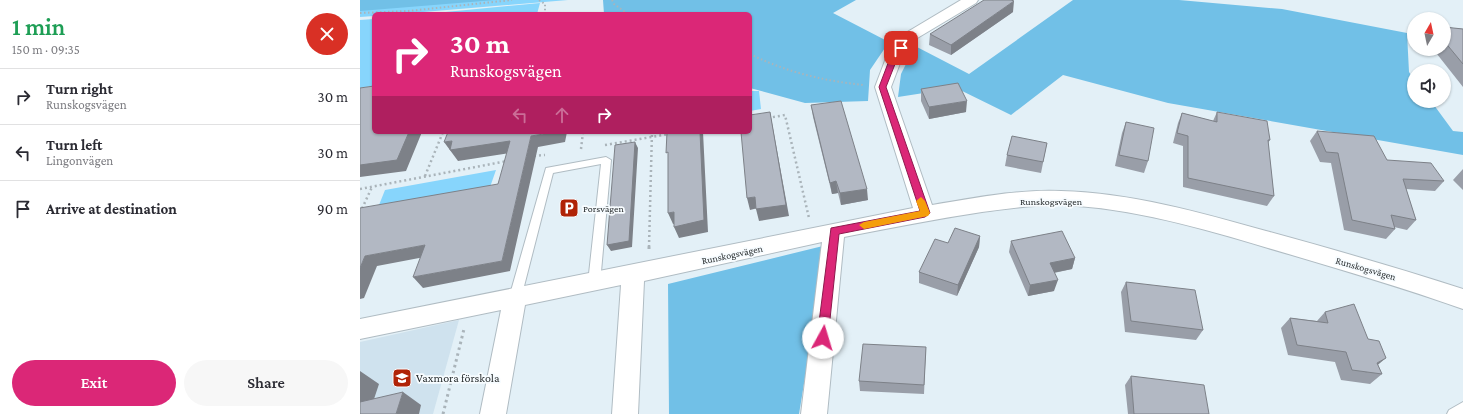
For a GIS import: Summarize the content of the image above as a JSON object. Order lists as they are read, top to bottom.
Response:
{
  "streets": {
    "street": ["Runskogsvägen"]
  },
  "places": {
    "parking": ["Porsvägen"],
    "school or university": ["Vaxmora förskola"]
  },
  "north": "top",
  "page": {
    "heading": ["1 min", "150 m · 09:35"],
    "turn": ["30 m", "Runskogsvägen"],
    "list": [
      {
        "name": "Turn right",
        "note": "Runskogsvägen",
        "value": "30 m"
      },
      {
        "name": "Turn left",
        "note": "Lingonvägen",
        "value": "30 m"
      },
      {
        "name": "Arrive at destination",
        "value": "90 m"
      }
    ],
    "buttons": ["Exit", "Share"]
  }
}
